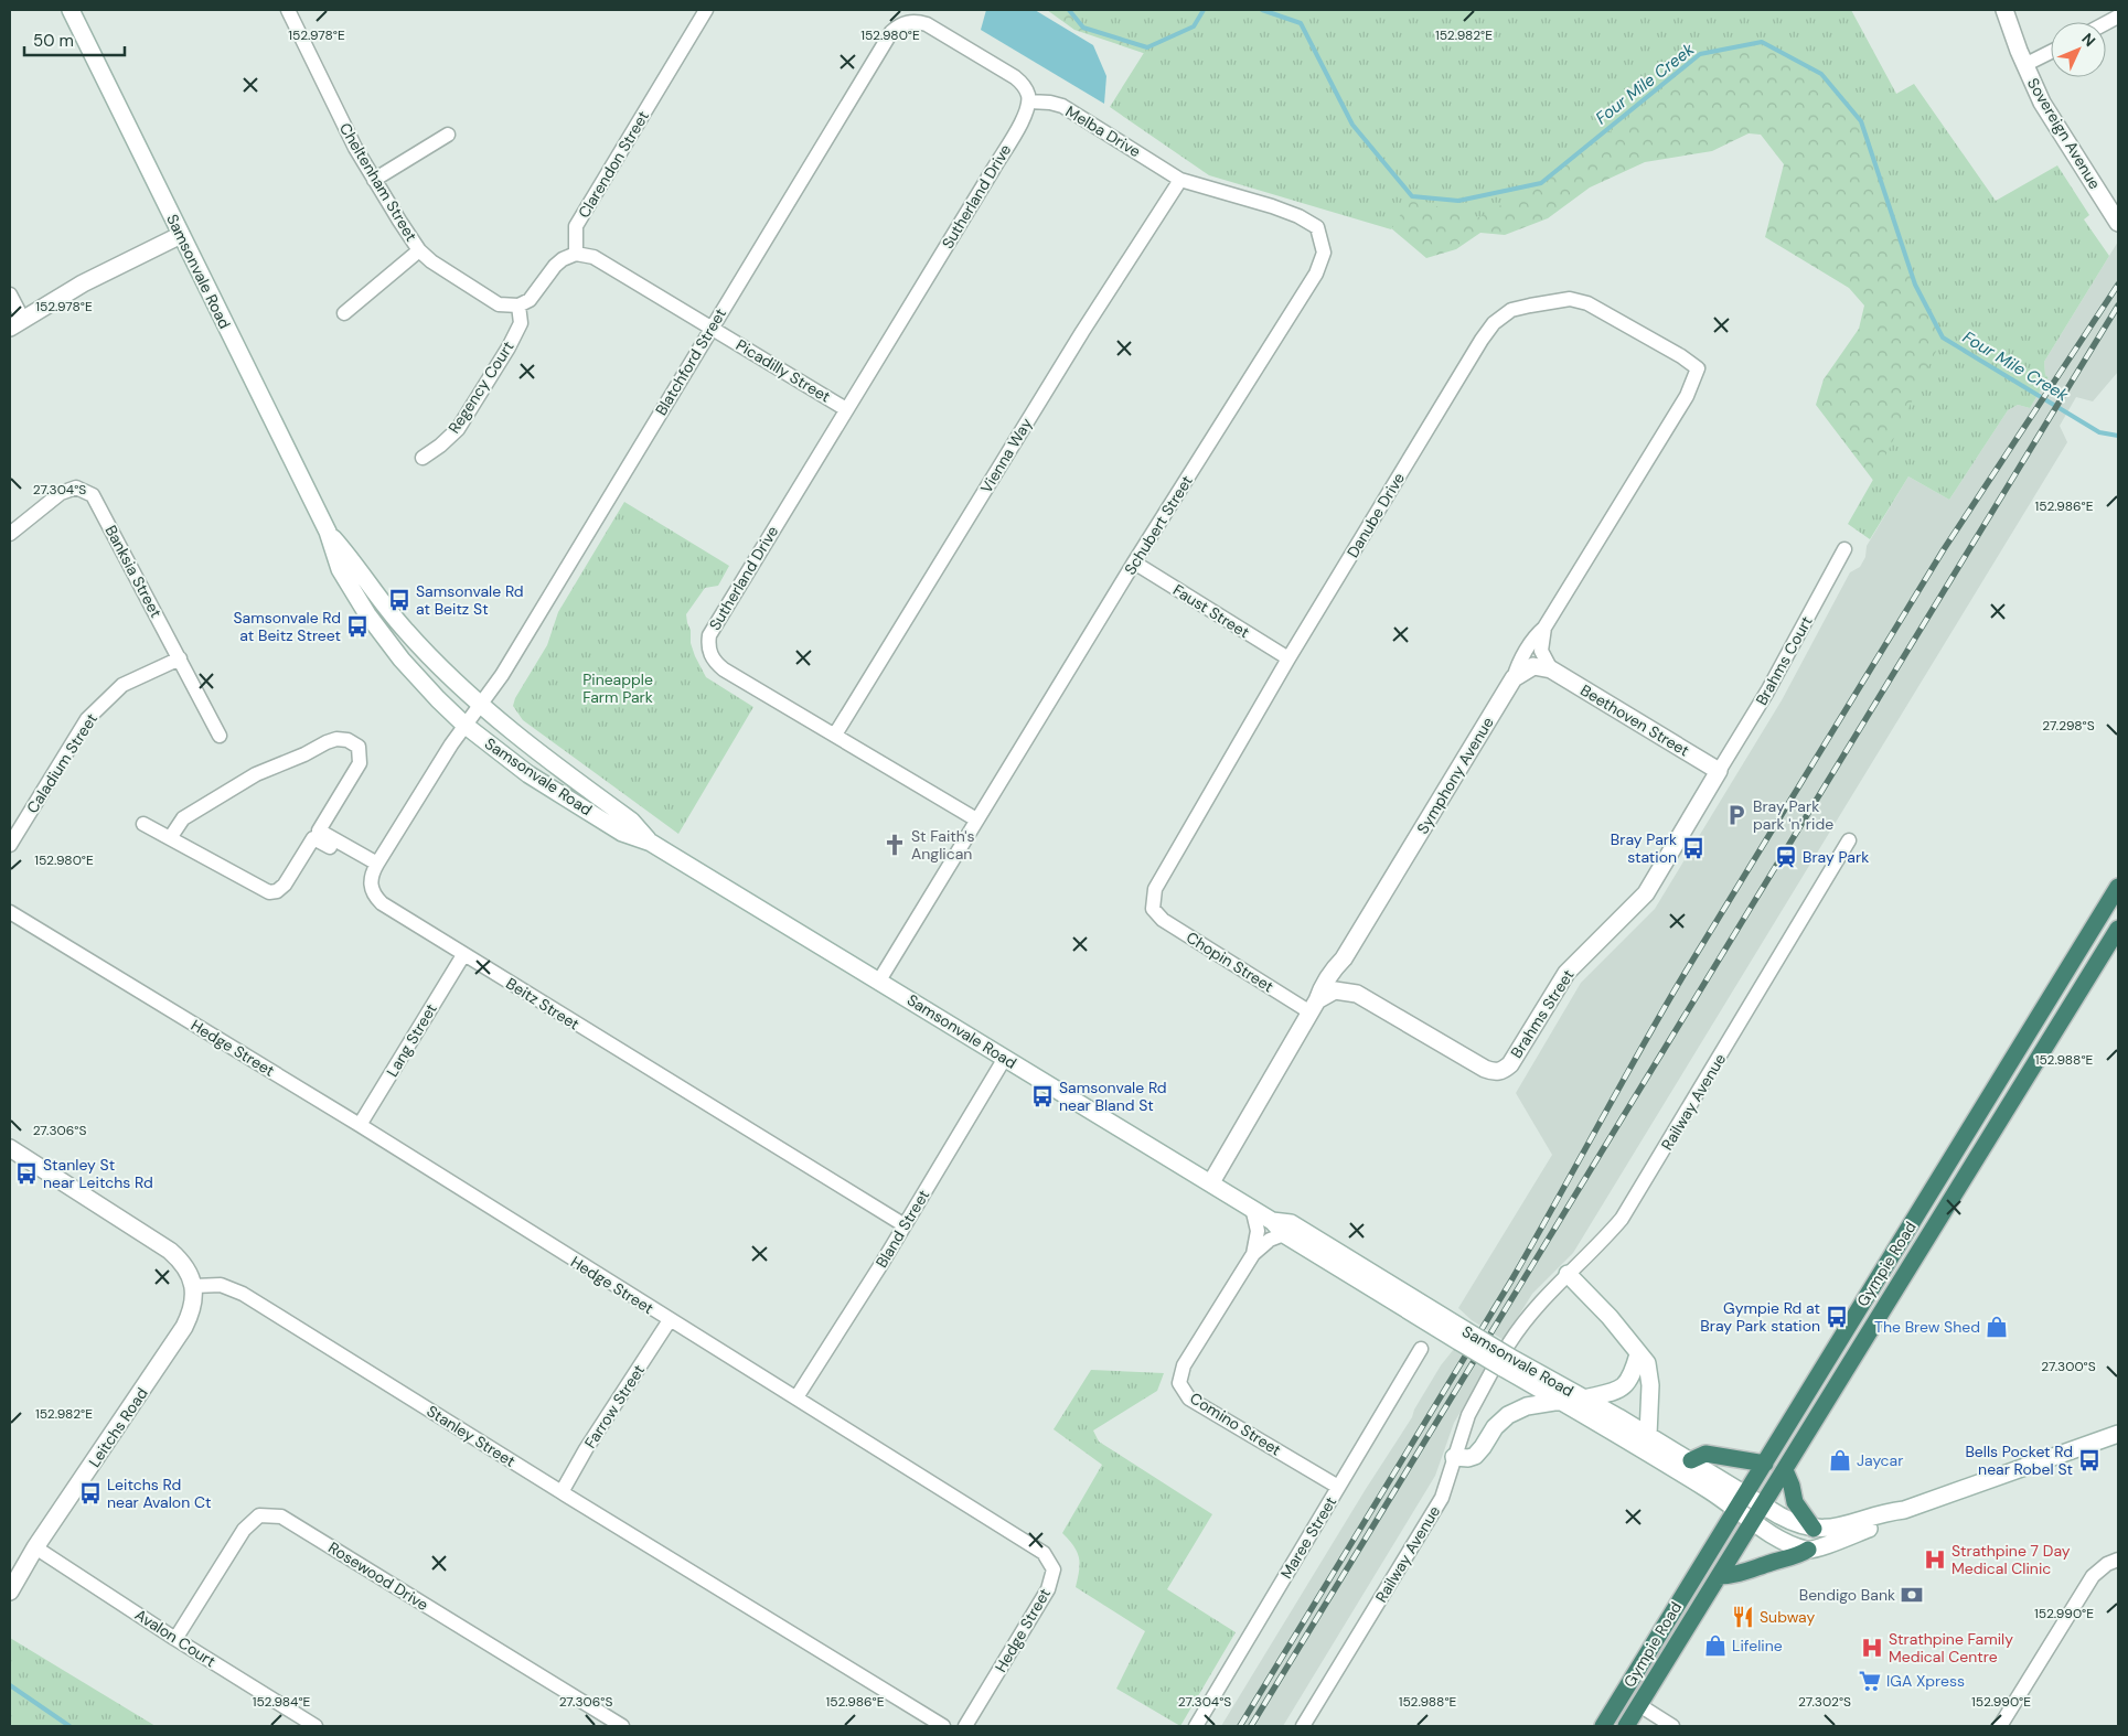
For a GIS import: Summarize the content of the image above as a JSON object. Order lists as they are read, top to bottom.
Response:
{
  "streets": {
    "highway": ["Gympie Road"],
    "main road": [
      "Sovereign Avenue",
      "Samsonvale Road",
      "Beethoven Street",
      "Symphony Avenue",
      "Brahms Street",
      "Leitchs Road"
    ],
    "street": [
      "Melba Drive",
      "Clarendon Street",
      "Cheltenham Street",
      "Sutherland Drive",
      "Blatchford Street",
      "Picadilly Street",
      "Regency Court",
      "Vienna Way",
      "Danube Drive",
      "Schubert Street",
      "Banksia Street",
      "Faust Street",
      "Brahms Court",
      "Caladium Street",
      "Chopin Street",
      "Beitz Street",
      "Lang Street",
      "Hedge Street",
      "Railway Avenue",
      "Bland Street",
      "Farrow Street",
      "Comino Street",
      "Stanley Street",
      "Maree Street",
      "Rosewood Drive",
      "Avalon Court"
    ]
  },
  "crossings": [
    ["Melba Drive", "Sutherland Drive"],
    ["Melba Drive", "Blatchford Street"],
    ["Melba Drive", "Vienna Way"],
    ["Melba Drive", "Schubert Street"],
    ["Clarendon Street", "Picadilly Street"],
    ["Cheltenham Street", "Regency Court"],
    ["Sutherland Drive", "Blatchford Street"],
    ["Sutherland Drive", "Picadilly Street"],
    ["Sutherland Drive", "Vienna Way"],
    ["Sutherland Drive", "Schubert Street"],
    ["Samsonvale Road", "Blatchford Street"],
    ["Samsonvale Road", "Symphony Avenue"],
    ["Samsonvale Road", "Railway Avenue"],
    ["Samsonvale Road", "Bland Street"],
    ["Samsonvale Road", "Gympie Road"],
    ["Samsonvale Road", "Comino Street"],
    ["Blatchford Street", "Picadilly Street"],
    ["Danube Drive", "Faust Street"],
    ["Danube Drive", "Symphony Avenue"],
    ["Danube Drive", "Chopin Street"],
    ["Schubert Street", "Faust Street"],
    ["Banksia Street", "Caladium Street"],
    ["Brahms Court", "Beethoven Street"],
    ["Brahms Court", "Brahms Street"],
    ["Beethoven Street", "Brahms Street"],
    ["Symphony Avenue", "Chopin Street"],
    ["Symphony Avenue", "Brahms Street"],
    ["Chopin Street", "Brahms Street"],
    ["Beitz Street", "Lang Street"],
    ["Beitz Street", "Bland Street"],
    ["Lang Street", "Hedge Street"],
    ["Hedge Street", "Bland Street"],
    ["Hedge Street", "Farrow Street"],
    ["Farrow Street", "Stanley Street"],
    ["Comino Street", "Maree Street"],
    ["Leitchs Road", "Stanley Street"],
    ["Leitchs Road", "Avalon Court"],
    ["Rosewood Drive", "Avalon Court"]
  ],
  "water": ["Four Mile Creek"],
  "parks": ["Pineapple Farm Park"],
  "places": {
    "bus stop": [
      "Samsonvale Rd at Beitz St",
      "Samsonvale Rd at Beitz Street",
      "Bray Park station",
      "Samsonvale Rd near Bland St",
      "Stanley St near Leitchs Rd",
      "Gympie Rd at Bray Park station",
      "Bells Pocket Rd near Robel St",
      "Leitchs Rd near Avalon Ct"
    ],
    "parking": ["Bray Park park 'n' ride"],
    "church": ["St Faith's Anglican"],
    "station": ["Bray Park"],
    "shop": ["The Brew Shed", "Jaycar", "Lifeline"],
    "hospital": ["Strathpine 7 Day Medical Clinic", "Strathpine Family Medical Centre"],
    "bank": ["Bendigo Bank"],
    "restaurant": ["Subway"],
    "supermarket": ["IGA Xpress"]
  },
  "scale_bar": "50 m",
  "north": "top right",
  "coordinates": [
    "152.978°E",
    "152.980°E",
    "152.982°E",
    "27.304°S",
    "152.986°E",
    "27.298°S",
    "152.988°E",
    "27.306°S",
    "27.300°S",
    "152.990°E",
    "27.302°S",
    "152.984°E"
  ]
}
